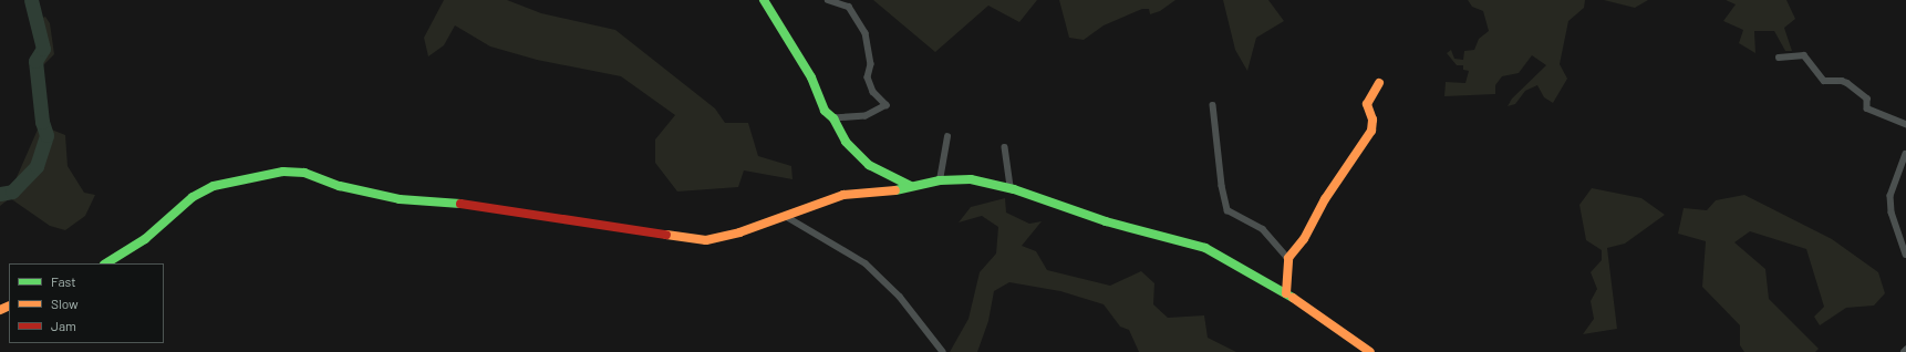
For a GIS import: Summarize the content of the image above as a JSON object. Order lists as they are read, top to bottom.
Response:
{
  "legend": ["Fast", "Slow", "Jam"]
}
